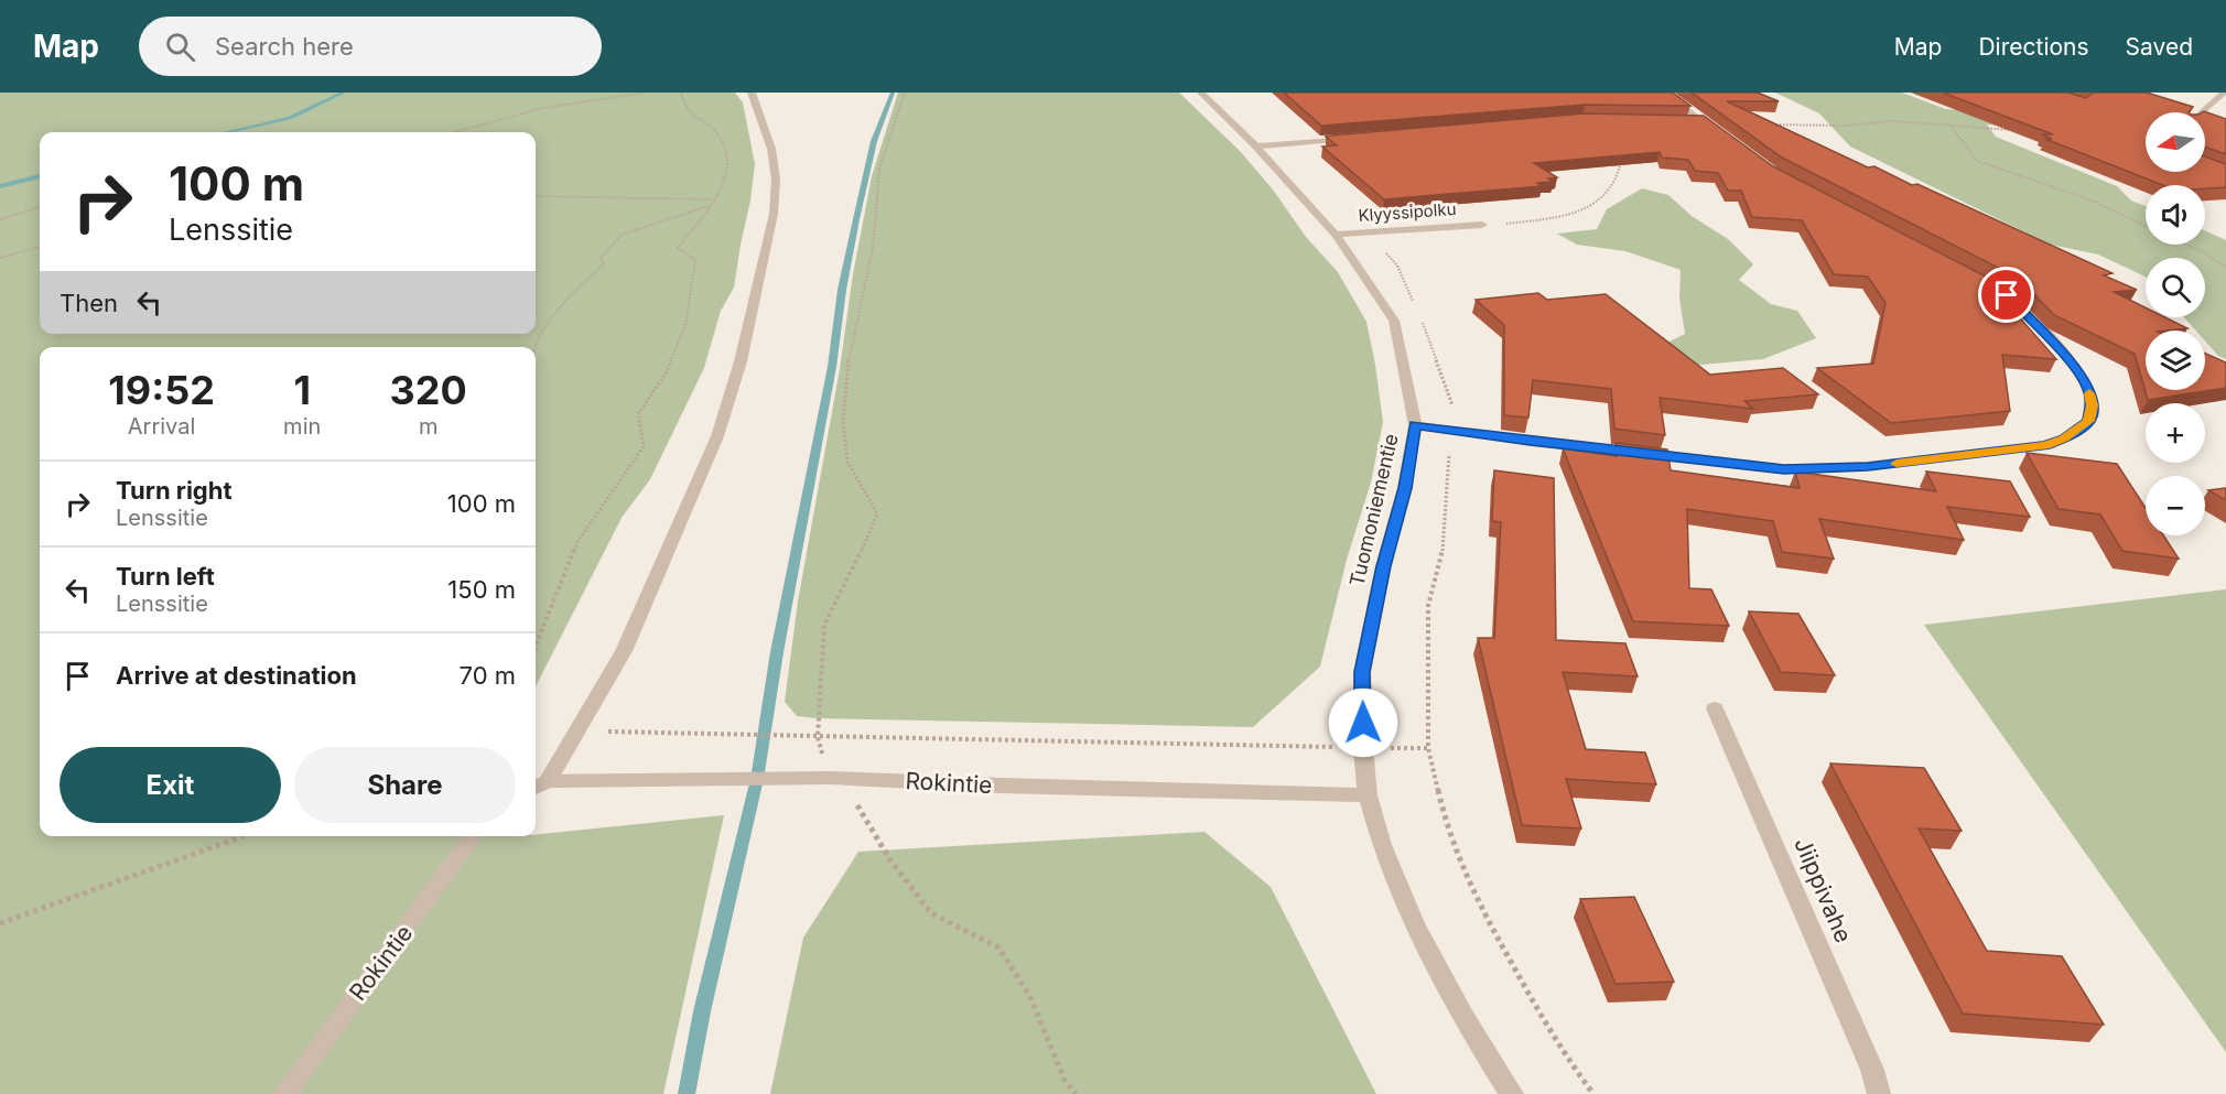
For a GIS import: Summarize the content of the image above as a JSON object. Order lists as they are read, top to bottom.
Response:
{
  "streets": {
    "street": [
      "Klyyssipolku",
      "Tuomoniementie",
      "Rokintie",
      "Jiippivahe"
    ]
  },
  "crossings": [
    ["Klyyssipolku", "Tuomoniementie"],
    ["Tuomoniementie", "Rokintie"]
  ],
  "north": "left",
  "page": {
    "header": "Map",
    "search": "Search here",
    "nav": ["Map", "Directions", "Saved"],
    "map_buttons": ["+", "−"],
    "turn": ["100 m", "Lenssitie"],
    "then": "Then",
    "eta": [
      "19:52",
      "Arrival",
      "1",
      "min",
      "320",
      "m"
    ],
    "list": [
      {
        "name": "Turn right",
        "note": "Lenssitie",
        "value": "100 m"
      },
      {
        "name": "Turn left",
        "note": "Lenssitie",
        "value": "150 m"
      },
      {
        "name": "Arrive at destination",
        "value": "70 m"
      }
    ],
    "buttons": ["Exit", "Share"]
  }
}
